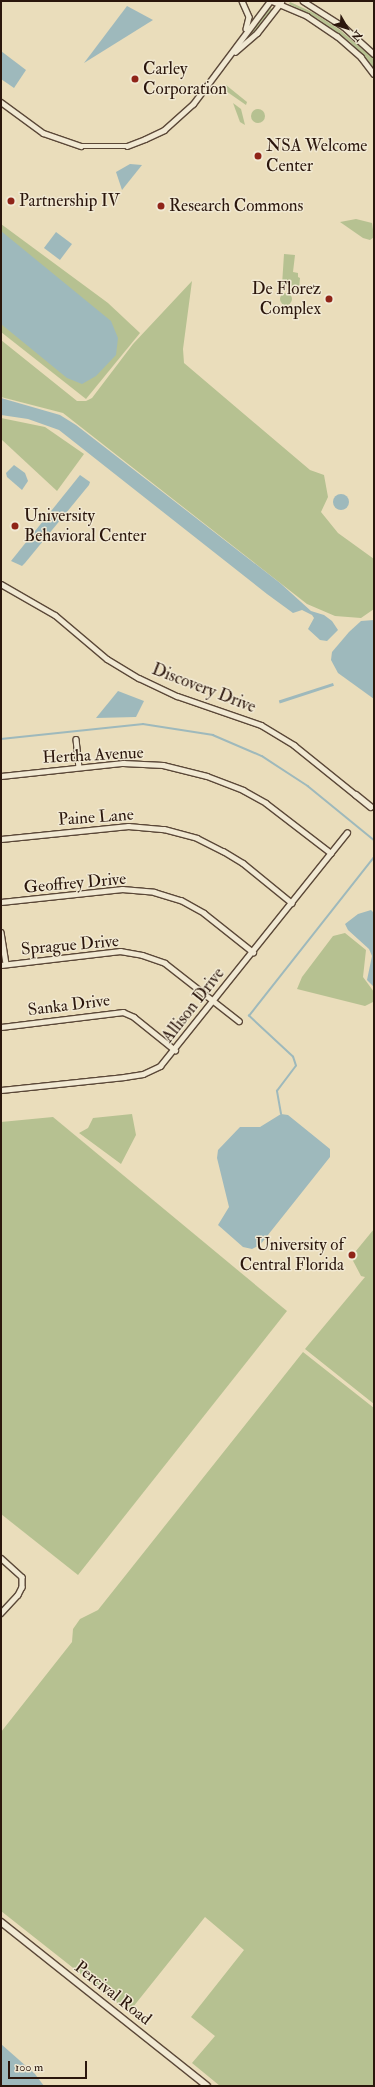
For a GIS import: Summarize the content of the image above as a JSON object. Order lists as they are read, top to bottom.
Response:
{
  "streets": {
    "street": [
      "Discovery Drive",
      "Hertha Avenue",
      "Paine Lane",
      "Geoffrey Drive",
      "Sprague Drive",
      "Sanka Drive",
      "Allison Drive",
      "Percival Road"
    ]
  },
  "crossings": [
    ["Hertha Avenue", "Allison Drive"],
    ["Paine Lane", "Allison Drive"],
    ["Geoffrey Drive", "Allison Drive"],
    ["Sprague Drive", "Allison Drive"],
    ["Sanka Drive", "Allison Drive"]
  ],
  "places": [
    "Carley Corporation",
    "NSA Welcome Center",
    "Partnership IV",
    "Research Commons",
    "De Florez Complex",
    "University Behavioral Center",
    "University of Central Florida"
  ],
  "scale_bar": "100 m",
  "north": "bottom right"
}
